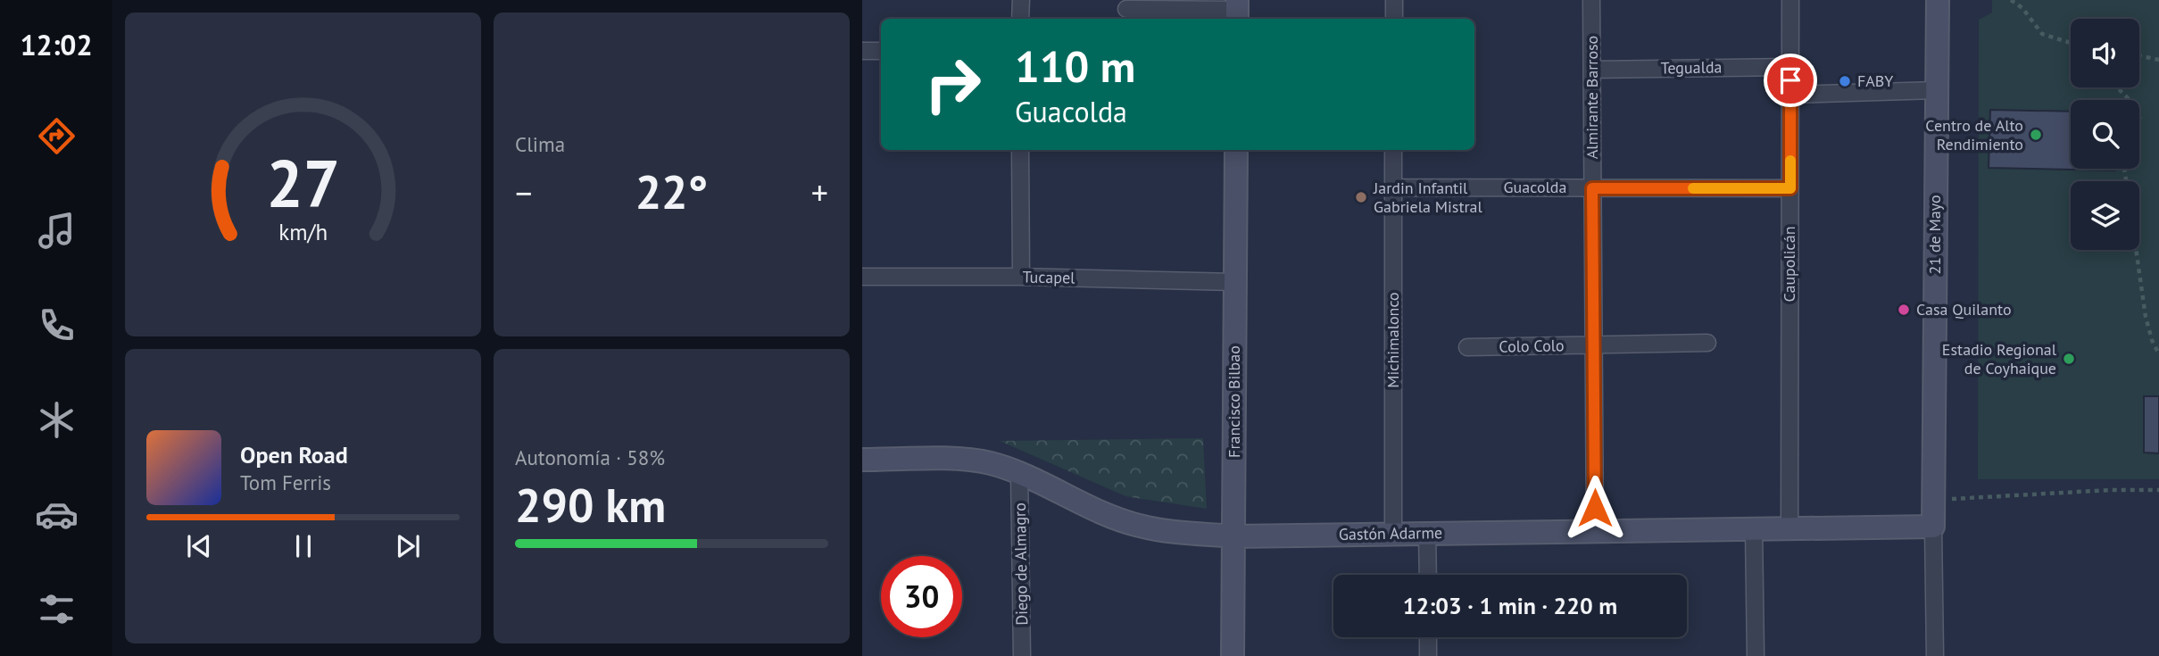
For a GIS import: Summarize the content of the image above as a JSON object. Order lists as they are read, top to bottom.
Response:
{
  "streets": {
    "street": [
      "Tegualda",
      "Almirante Barroso",
      "Guacolda",
      "21 de Mayo",
      "Caupolicán",
      "Tucapel",
      "Michimalonco",
      "Colo Colo",
      "Francisco Bilbao",
      "Gastón Adarme",
      "Diego de Almagro"
    ]
  },
  "crossings": [
    ["Tegualda", "Almirante Barroso"],
    ["Tegualda", "Caupolicán"],
    ["Almirante Barroso", "Guacolda"],
    ["Almirante Barroso", "Colo Colo"],
    ["Almirante Barroso", "Gastón Adarme"],
    ["Guacolda", "Caupolicán"],
    ["Guacolda", "Michimalonco"],
    ["21 de Mayo", "Gastón Adarme"],
    ["Caupolicán", "Gastón Adarme"],
    ["Tucapel", "Francisco Bilbao"],
    ["Michimalonco", "Gastón Adarme"],
    ["Francisco Bilbao", "Gastón Adarme"],
    ["Gastón Adarme", "Diego de Almagro"]
  ],
  "places": [
    "FABY",
    "Centro de Alto Rendimiento",
    "Jardin Infantil Gabriela Mistral",
    "Casa Quilanto",
    "Estadio Regional de Coyhaique"
  ],
  "page": {
    "tabs": "12:02",
    "tile": [
      "Clima",
      ["Autonomía · 58%", "290 km"]
    ],
    "turn": ["110 m", "Guacolda"],
    "heat": ["−", "22°", "+"],
    "song": ["Open Road", "Tom Ferris"],
    "limit": "30",
    "trip": "12:03 · 1 min · 220 m",
    "gauge": ["27", "km/h"]
  }
}
